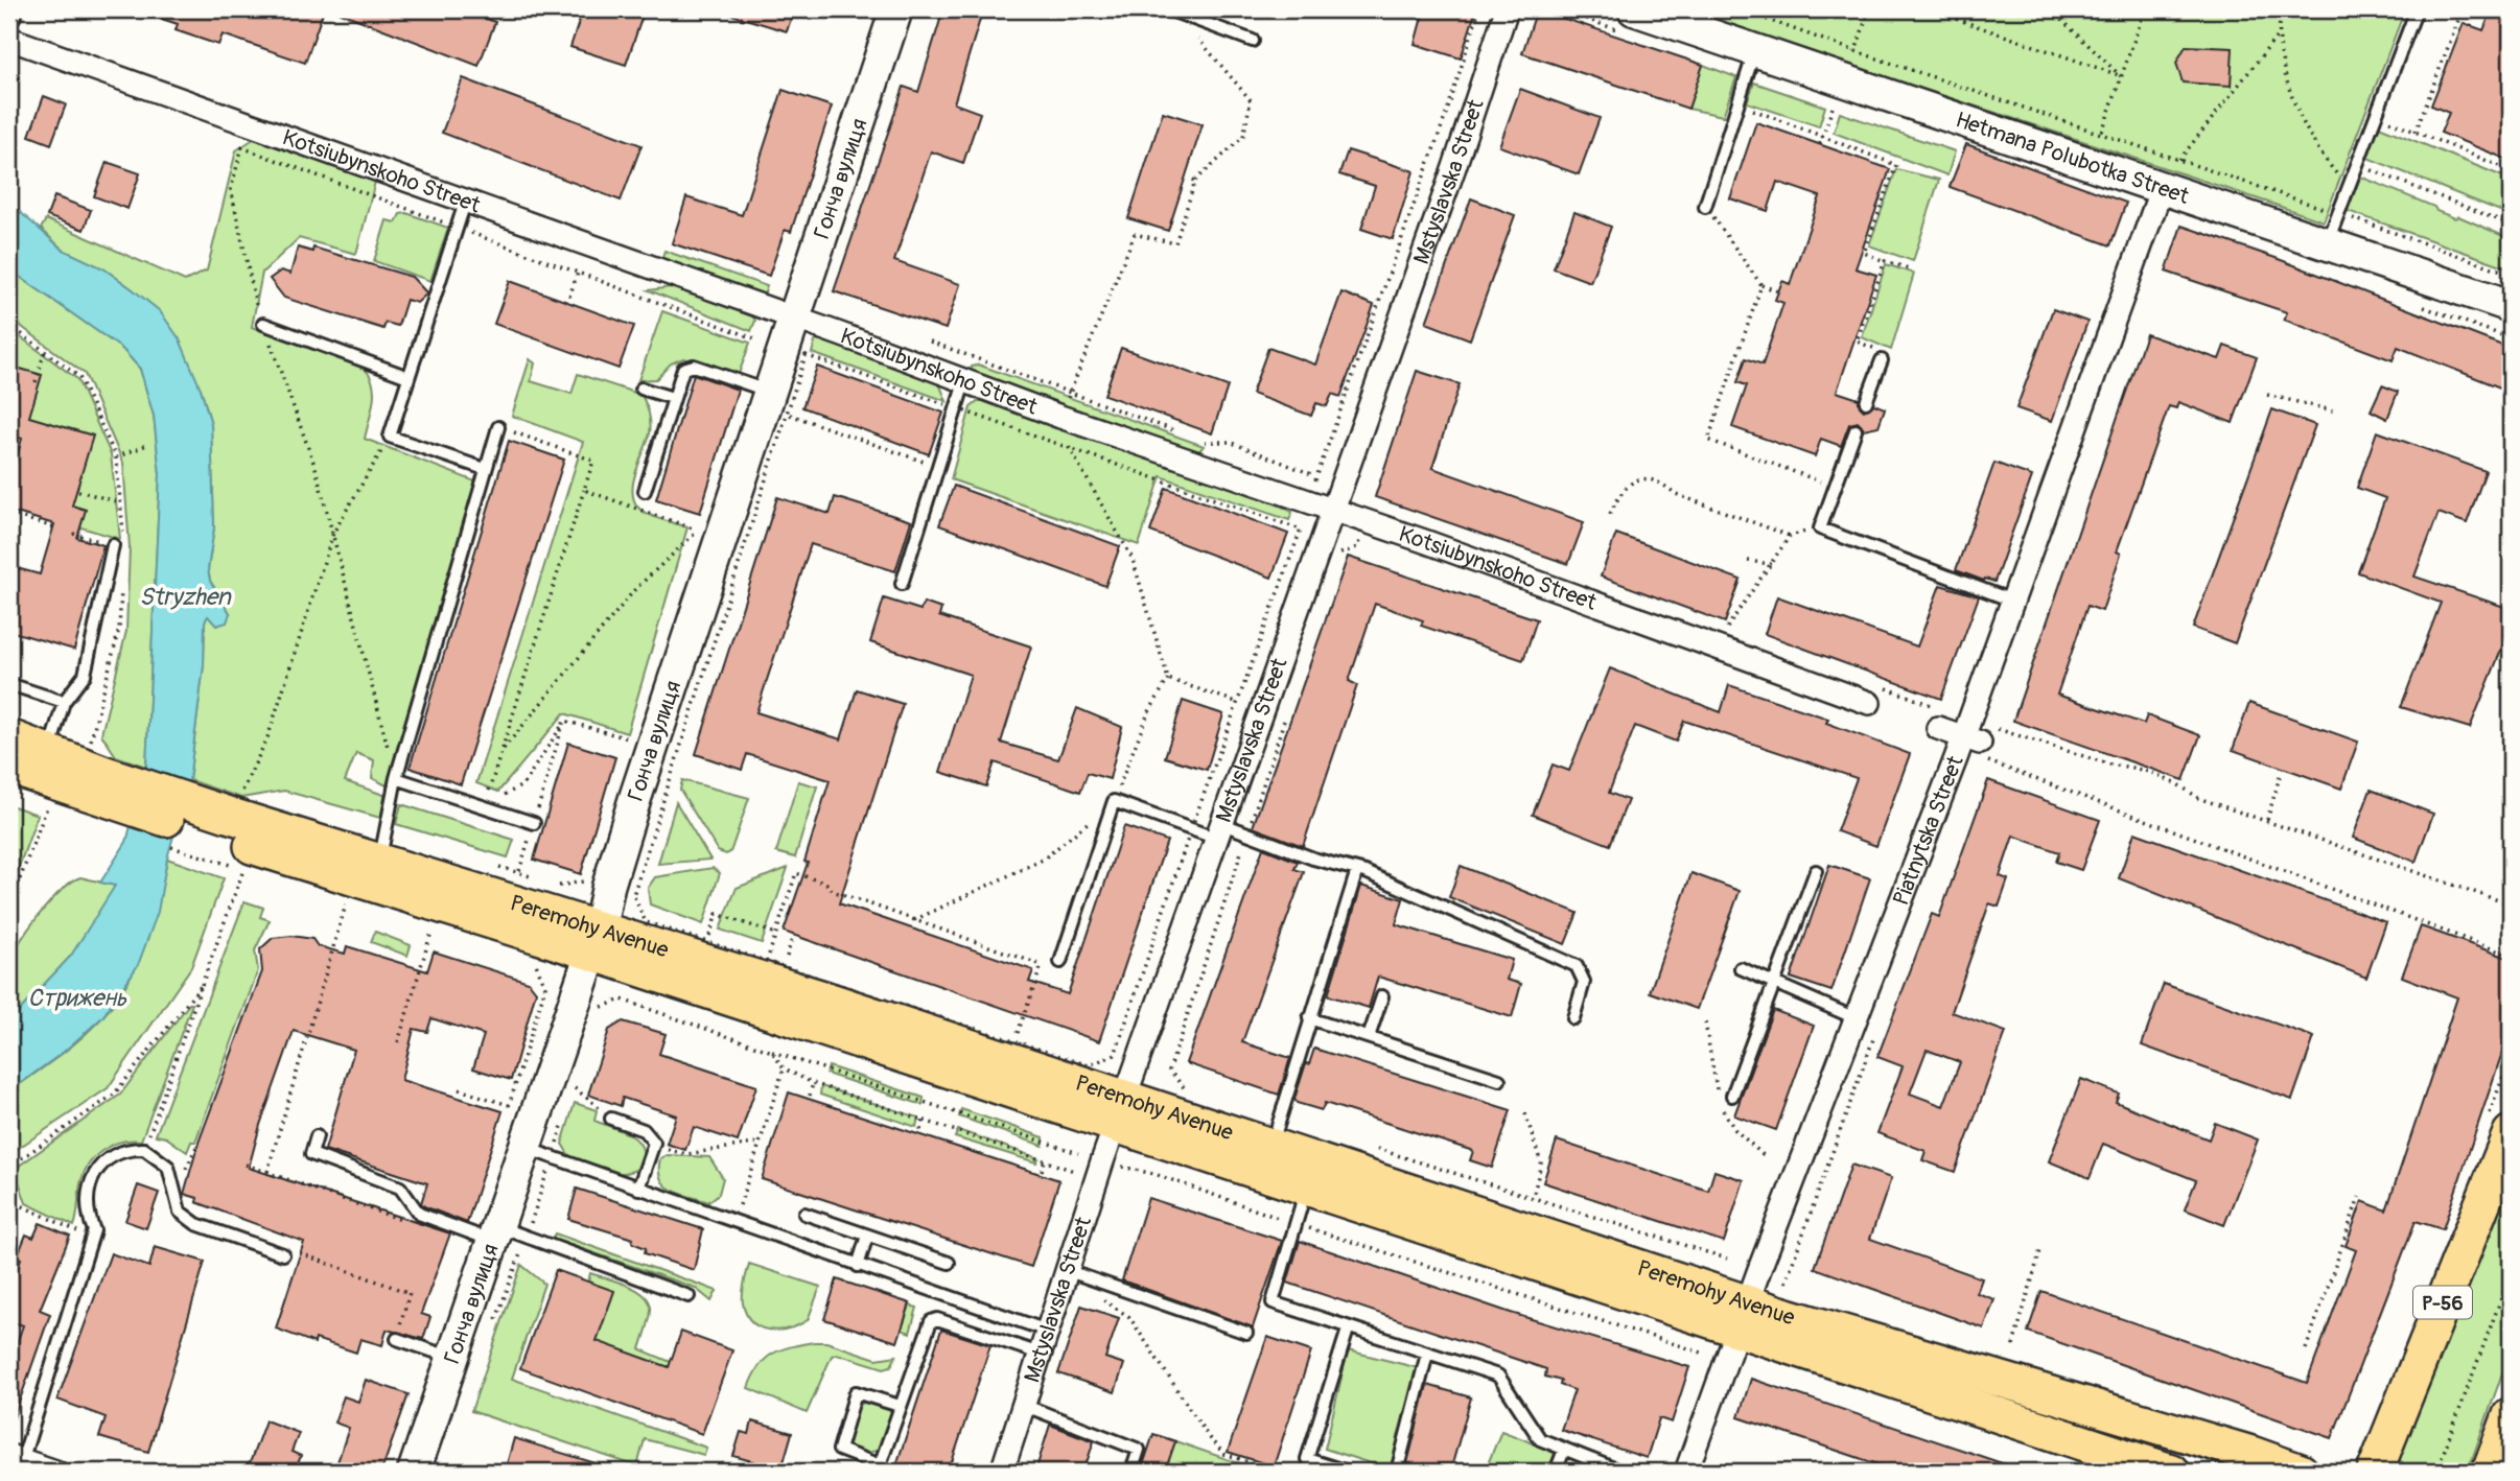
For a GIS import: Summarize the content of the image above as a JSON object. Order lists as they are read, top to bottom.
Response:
{
  "streets": {
    "main road": ["Peremohy Avenue", "Р-56"],
    "street": [
      "Hetmana Polubotka Street",
      "Kotsiubynskoho Street",
      "Гонча вулиця",
      "Mstyslavska Street",
      "Piatnytska Street"
    ]
  },
  "crossings": [
    ["Hetmana Polubotka Street", "Piatnytska Street"],
    ["Kotsiubynskoho Street", "Гонча вулиця"],
    ["Kotsiubynskoho Street", "Mstyslavska Street"],
    ["Гонча вулиця", "Peremohy Avenue"],
    ["Mstyslavska Street", "Peremohy Avenue"],
    ["Piatnytska Street", "Peremohy Avenue"]
  ],
  "water": ["Stryzhen", "Стрижень"]
}
